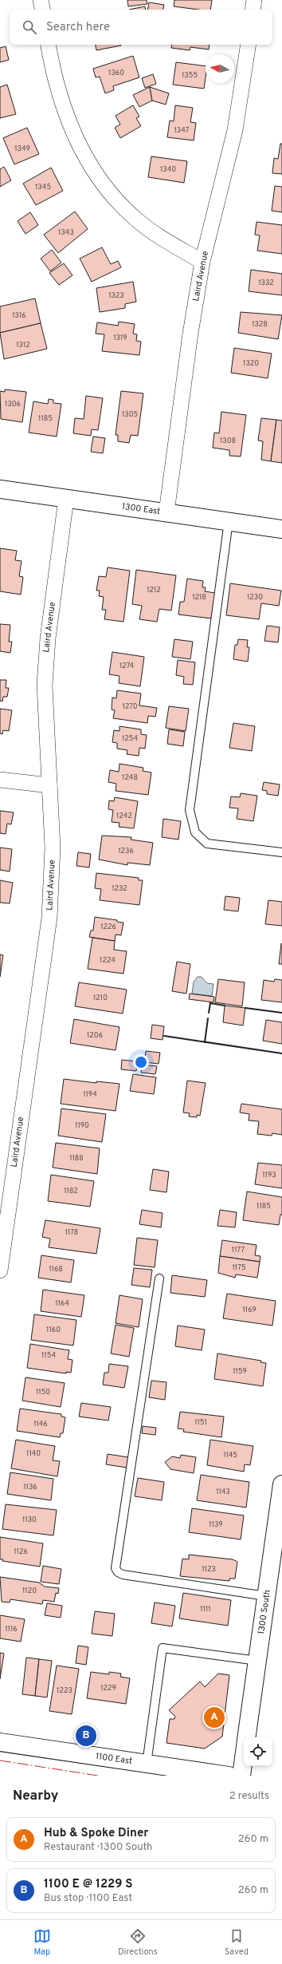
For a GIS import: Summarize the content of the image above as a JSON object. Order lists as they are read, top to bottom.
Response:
{
  "streets": {
    "street": [
      "Laird Avenue",
      "1300 East",
      "1300 South",
      "1100 East"
    ]
  },
  "crossings": [
    ["Laird Avenue", "1300 East"]
  ],
  "house_numbers": [
    "1360",
    "1355",
    "1347",
    "1349",
    "1340",
    "1345",
    "1343",
    "1332",
    "1323",
    "1316",
    "1328",
    "1319",
    "1312",
    "1320",
    "1306",
    "1305",
    "1185",
    "1308",
    "1212",
    "1218",
    "1230",
    "1274",
    "1270",
    "1254",
    "1248",
    "1242",
    "1236",
    "1232",
    "1226",
    "1224",
    "1210",
    "1206",
    "1194",
    "1190",
    "1188",
    "1193",
    "1182",
    "1185",
    "1178",
    "1177",
    "1175",
    "1168",
    "1164",
    "1169",
    "1160",
    "1154",
    "1159",
    "1150",
    "1151",
    "1146",
    "1140",
    "1145",
    "1136",
    "1143",
    "1130",
    "1139",
    "1126",
    "1123",
    "1120",
    "1111",
    "1116",
    "1229",
    "1223"
  ],
  "north": "left",
  "page": {
    "search": "Search here",
    "pins": ["A", "B"],
    "heading": ["Nearby", "2 results"],
    "list": [
      {
        "mark": "A",
        "name": "Hub & Spoke Diner",
        "note": "Restaurant · 1300 South",
        "value": "260 m"
      },
      {
        "mark": "B",
        "name": "1100 E @ 1229 S",
        "note": "Bus stop · 1100 East",
        "value": "260 m"
      }
    ],
    "nav": ["Map", "Directions", "Saved"]
  }
}
